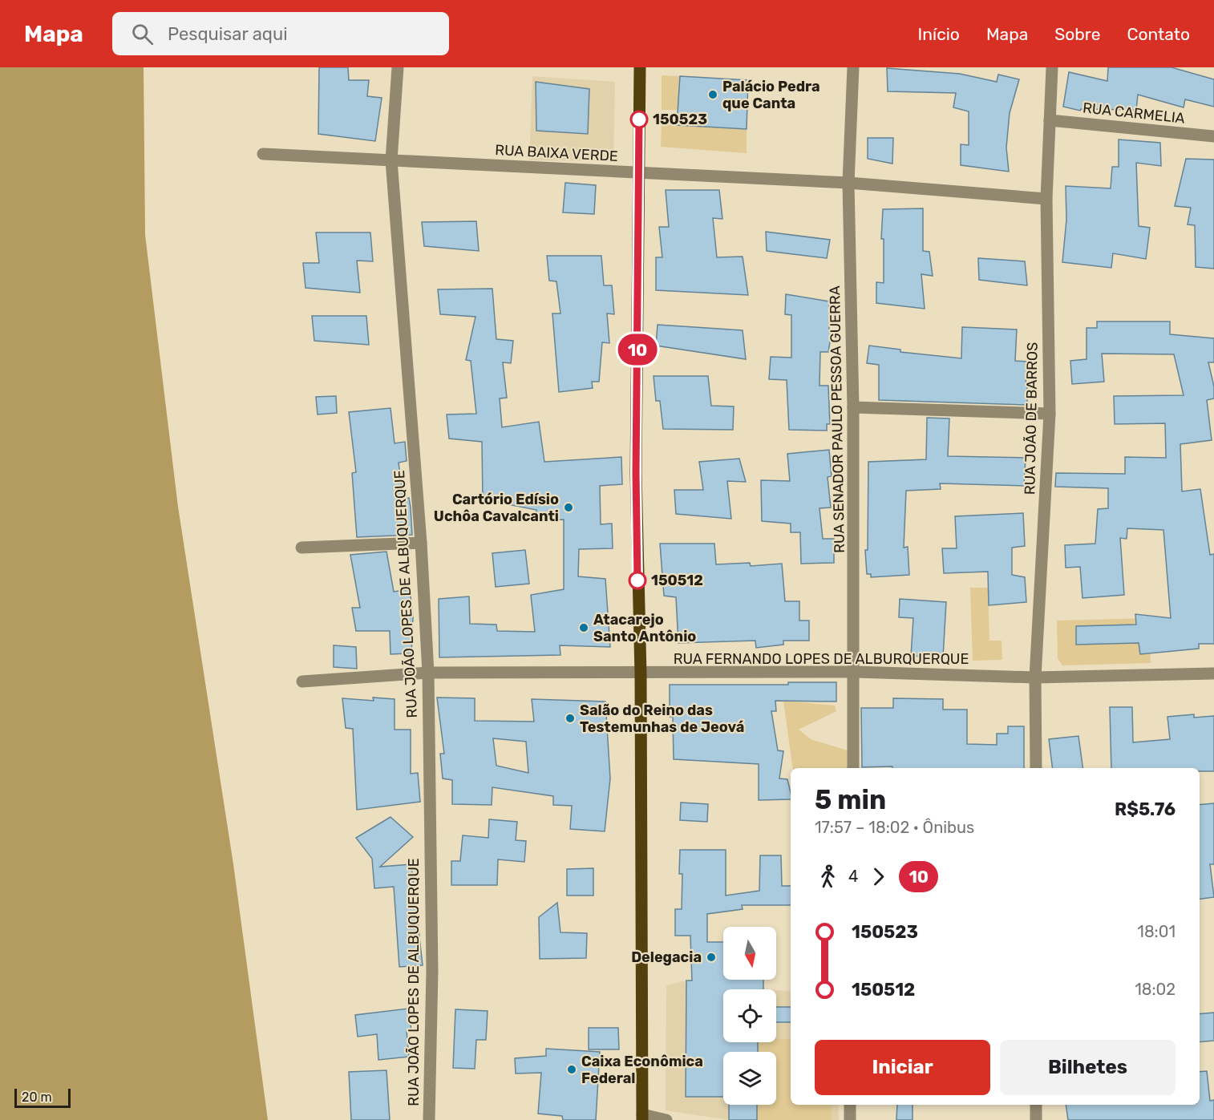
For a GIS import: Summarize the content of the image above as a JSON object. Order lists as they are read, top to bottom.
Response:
{
  "streets": {
    "street": [
      "RUA CARMELIA",
      "RUA BAIXA VERDE",
      "RUA JOÃO DE BARROS",
      "RUA SENADOR PAULO PESSOA GUERRA",
      "RUA JOÃO LOPES DE ALBUQUERQUE",
      "RUA FERNANDO LOPES DE ALBURQUERQUE"
    ]
  },
  "crossings": [
    ["RUA CARMELIA", "RUA JOÃO DE BARROS"],
    ["RUA BAIXA VERDE", "RUA JOÃO DE BARROS"],
    ["RUA BAIXA VERDE", "RUA SENADOR PAULO PESSOA GUERRA"],
    ["RUA BAIXA VERDE", "RUA JOÃO LOPES DE ALBUQUERQUE"],
    ["RUA JOÃO DE BARROS", "RUA FERNANDO LOPES DE ALBURQUERQUE"],
    ["RUA SENADOR PAULO PESSOA GUERRA", "RUA FERNANDO LOPES DE ALBURQUERQUE"],
    ["RUA JOÃO LOPES DE ALBUQUERQUE", "RUA FERNANDO LOPES DE ALBURQUERQUE"]
  ],
  "places": [
    "Palácio Pedra que Canta",
    "150523",
    "Cartório Edísio Uchôa Cavalcanti",
    "150512",
    "Atacarejo Santo Antônio",
    "Salão do Reino das Testemunhas de Jeová",
    "Delegacia",
    "Caixa Econômica Federal"
  ],
  "lines": ["bus line 10"],
  "scale_bar": "20 m",
  "north": "bottom",
  "page": {
    "header": "Mapa",
    "search": "Pesquisar aqui",
    "nav": [
      "Início",
      "Mapa",
      "Sobre",
      "Contato"
    ],
    "on_map": "10",
    "heading": ["5 min", "17:57 – 18:02 · Ônibus", "R$5.76"],
    "legs": ["4", "10"],
    "list": [
      {
        "name": "150523",
        "value": "18:01"
      },
      {
        "name": "150512",
        "value": "18:02"
      }
    ],
    "buttons": ["Iniciar", "Bilhetes"],
    "scale": "20 m"
  }
}
